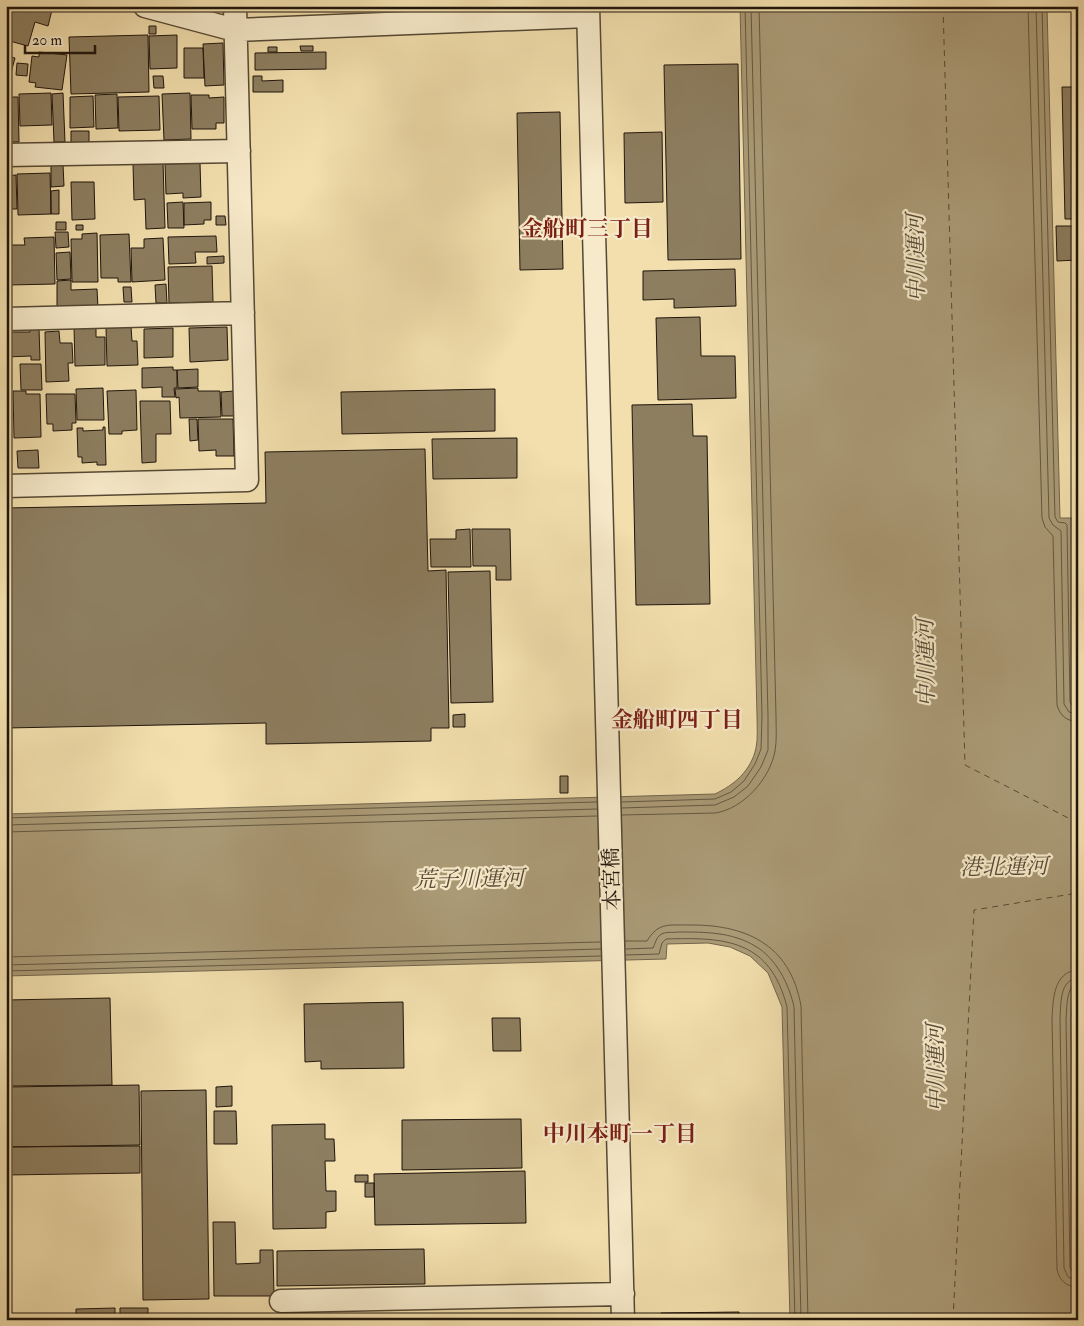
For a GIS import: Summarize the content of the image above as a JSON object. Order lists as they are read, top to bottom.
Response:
{
  "streets": {
    "street": ["本宮橋"]
  },
  "districts": ["金船町三丁目", "金船町四丁目", "中川本町一丁目"],
  "water": ["中川運河", "港北運河", "荒子川運河"],
  "scale_bar": "20 m"
}
